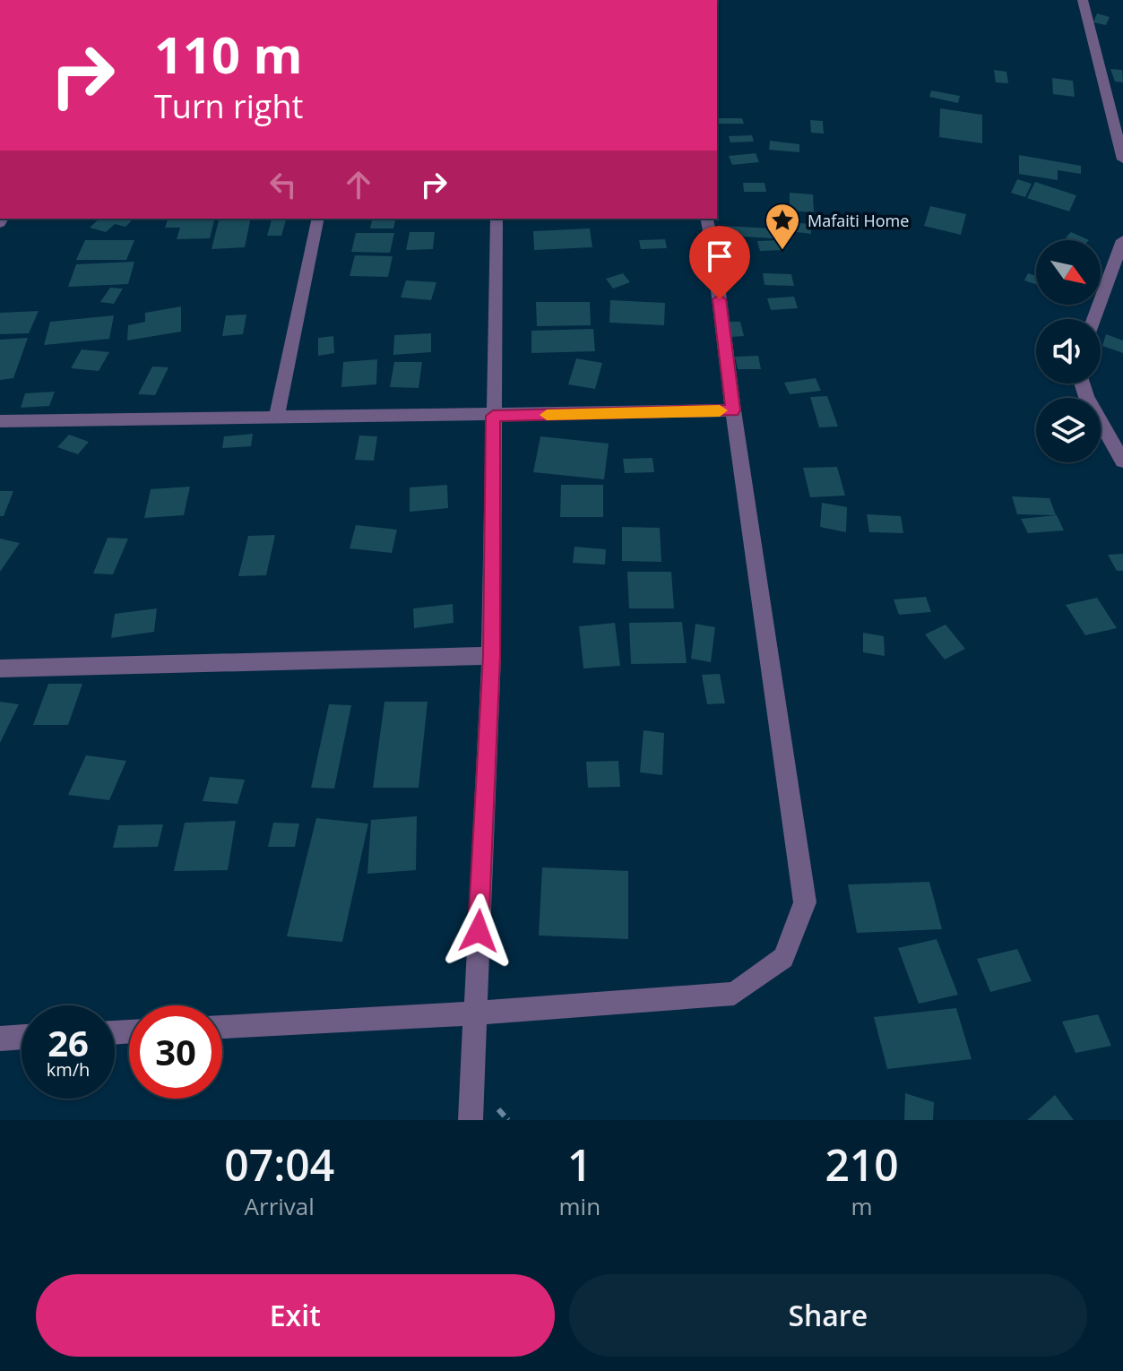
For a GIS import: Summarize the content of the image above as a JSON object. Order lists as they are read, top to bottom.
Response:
{
  "places": {
    "place": ["Mafaiti Home"]
  },
  "north": "bottom right",
  "page": {
    "turn": ["110 m", "Turn right"],
    "speed": "26 km/h",
    "limit": "30",
    "eta": [
      "07:04",
      "Arrival",
      "1",
      "min",
      "210",
      "m"
    ],
    "buttons": ["Exit", "Share"]
  }
}
